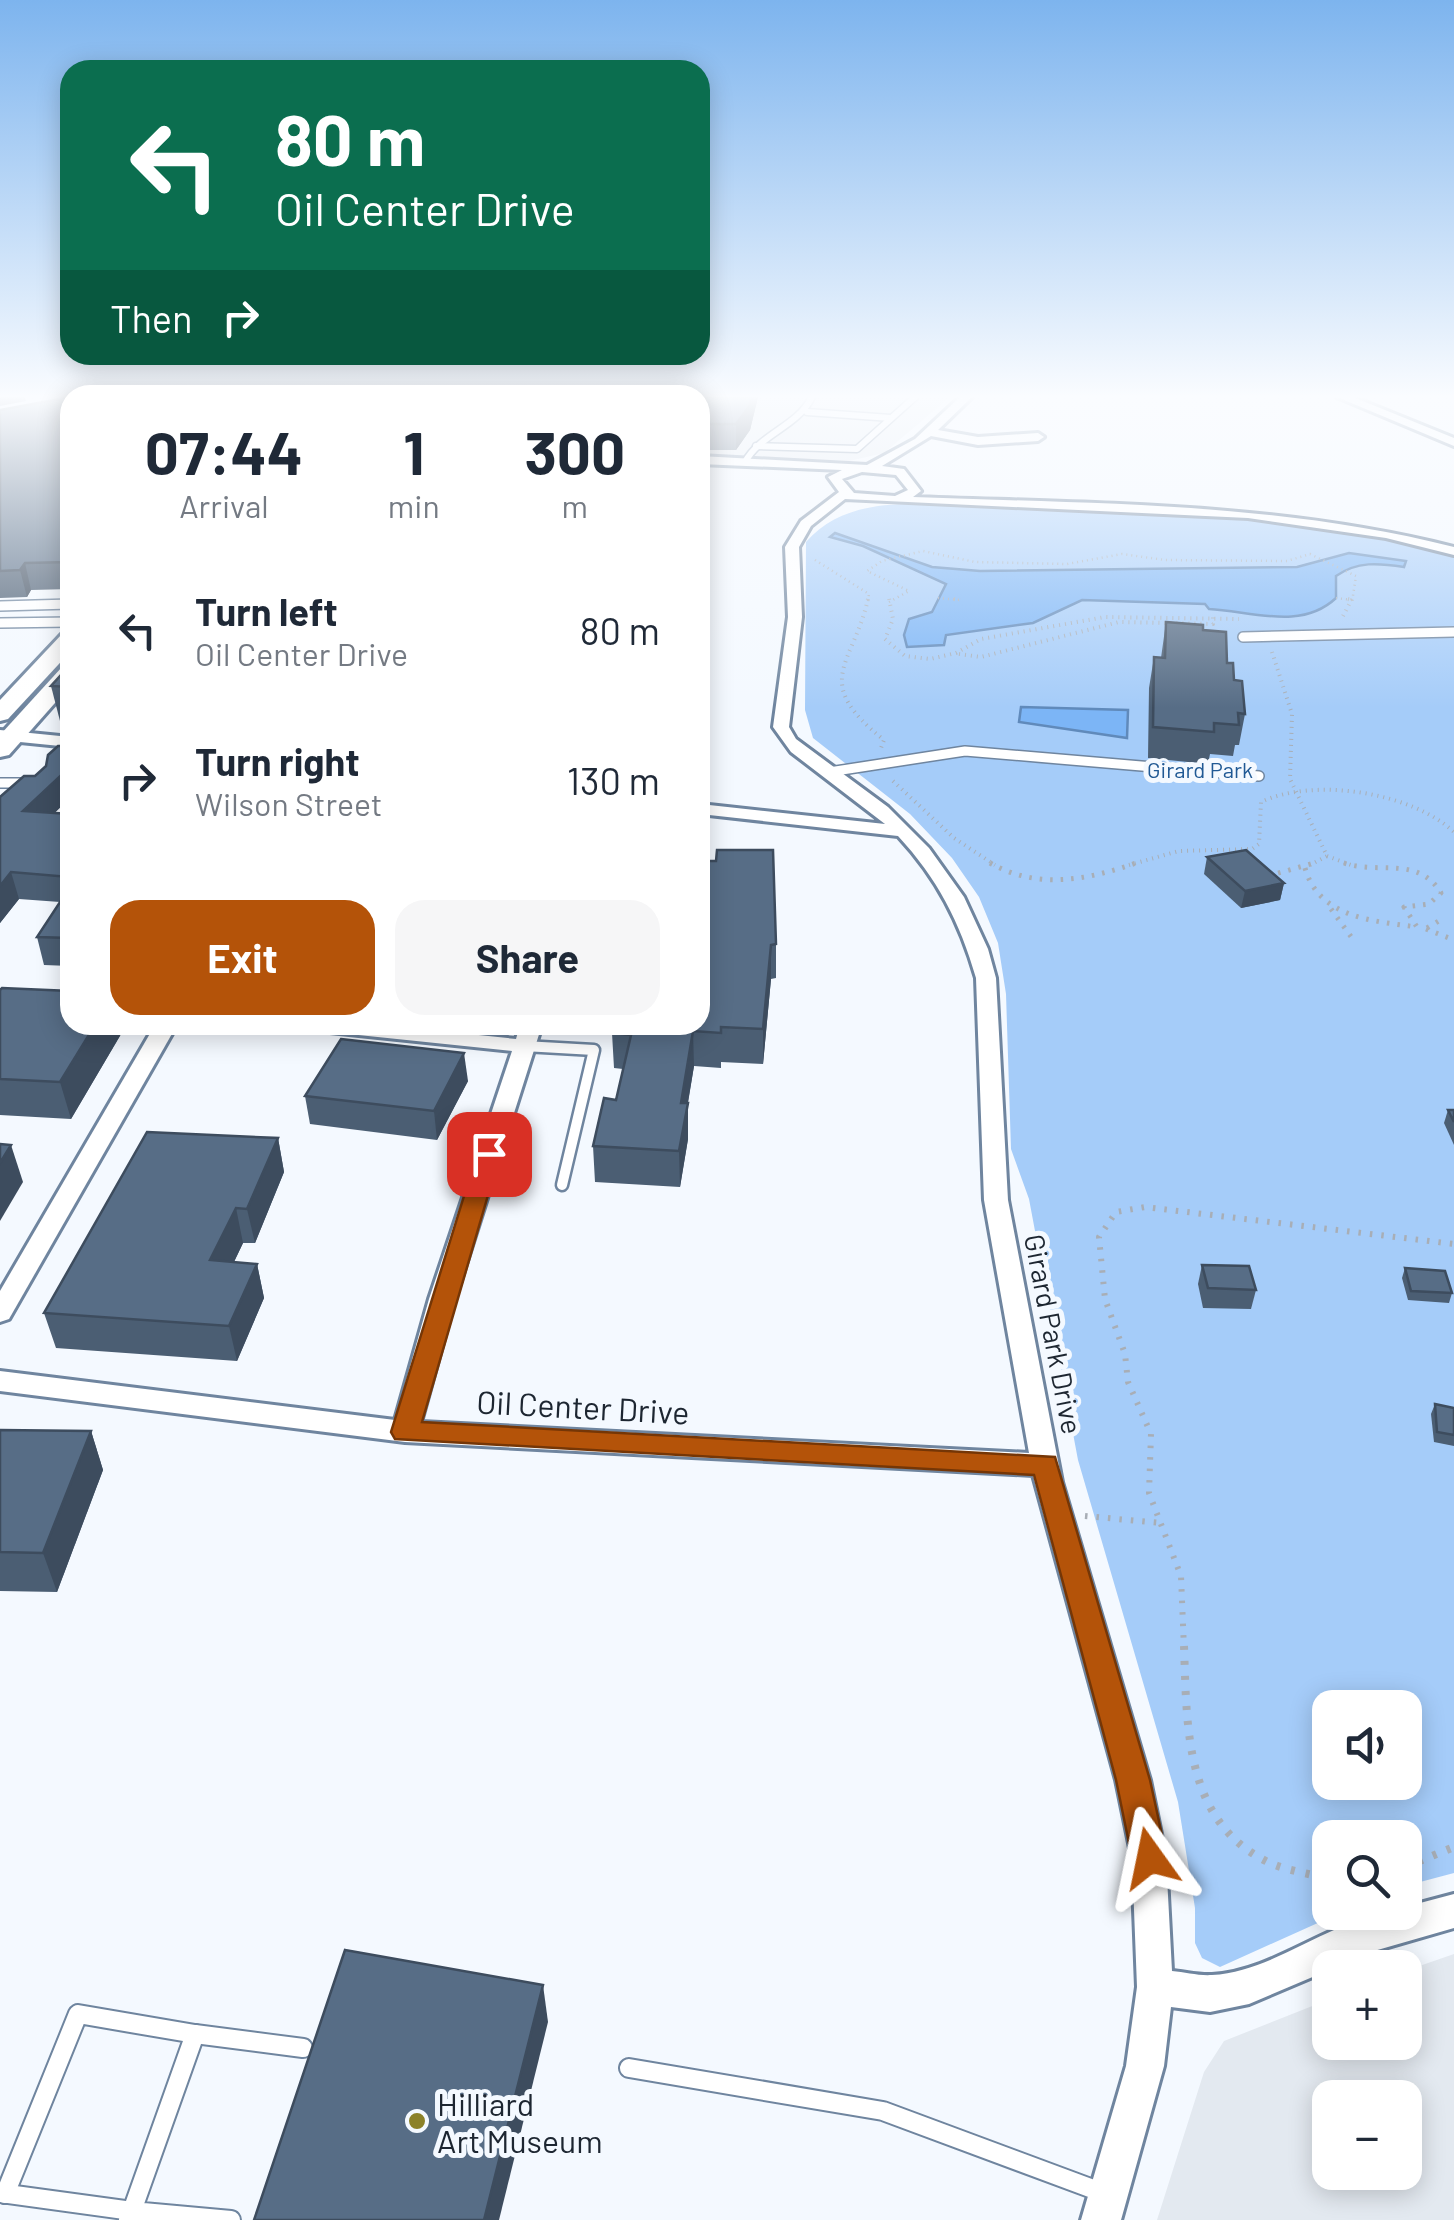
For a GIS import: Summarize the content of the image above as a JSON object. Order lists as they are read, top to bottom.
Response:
{
  "streets": {
    "street": ["Girard Park Drive", "Oil Center Drive"]
  },
  "crossings": [
    ["Girard Park Drive", "Oil Center Drive"]
  ],
  "parks": ["Girard Park"],
  "places": ["Hilliard Art Museum"],
  "page": {
    "turn": ["80 m", "Oil Center Drive"],
    "then": "Then",
    "eta": [
      "07:44",
      "Arrival",
      "1",
      "min",
      "300",
      "m"
    ],
    "list": [
      {
        "name": "Turn left",
        "note": "Oil Center Drive",
        "value": "80 m"
      },
      {
        "name": "Turn right",
        "note": "Wilson Street",
        "value": "130 m"
      }
    ],
    "buttons": ["Exit", "Share"],
    "map_buttons": ["+", "−"]
  }
}
